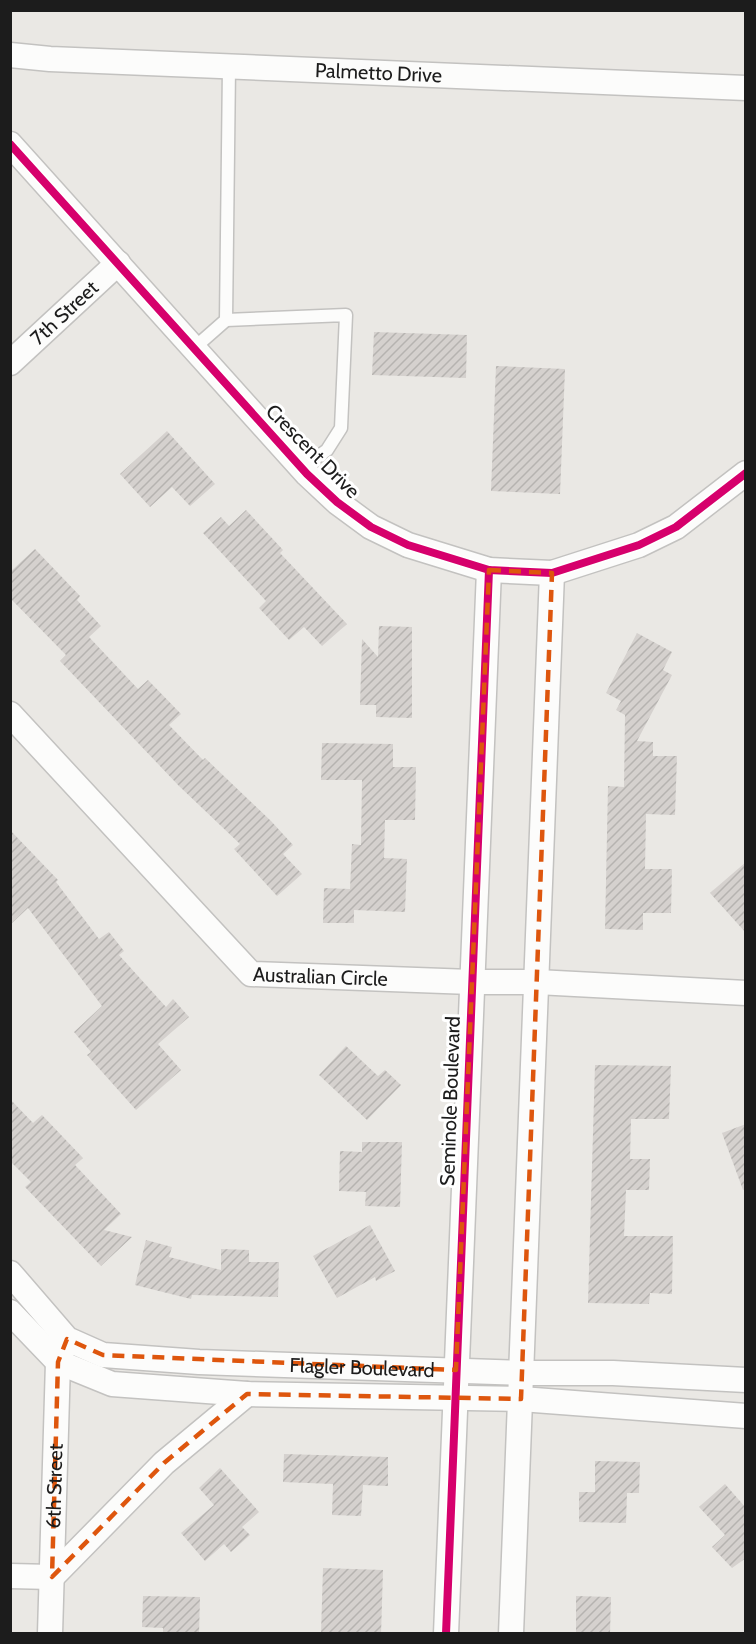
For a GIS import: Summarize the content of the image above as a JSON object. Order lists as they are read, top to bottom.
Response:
{
  "streets": {
    "street": [
      "Palmetto Drive",
      "7th Street",
      "Crescent Drive",
      "Australian Circle",
      "Seminole Boulevard",
      "Flagler Boulevard",
      "6th Street"
    ]
  },
  "crossings": [
    ["7th Street", "Crescent Drive"],
    ["Crescent Drive", "Seminole Boulevard"],
    ["Australian Circle", "Seminole Boulevard"],
    ["Seminole Boulevard", "Flagler Boulevard"],
    ["Flagler Boulevard", "6th Street"]
  ]
}
